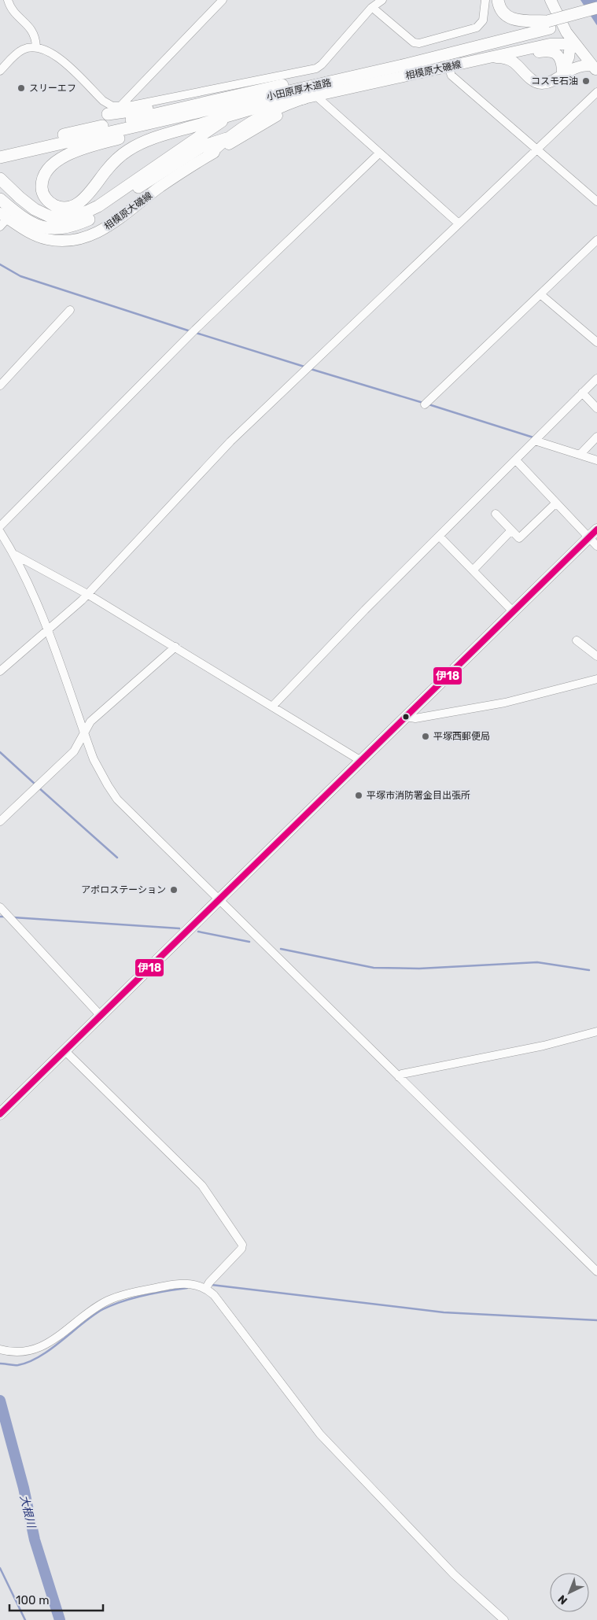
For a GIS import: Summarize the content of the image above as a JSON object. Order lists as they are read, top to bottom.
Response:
{
  "streets": {
    "highway": ["小田原厚木道路"],
    "main road": ["相模原大磯線"]
  },
  "water": ["大根川"],
  "places": [
    "コスモ石油",
    "スリーエフ",
    "平塚西郵便局",
    "平塚市消防署金目出張所",
    "アポロステーション"
  ],
  "lines": ["transit line 伊18"],
  "scale_bar": "100 m",
  "north": "bottom left"
}
